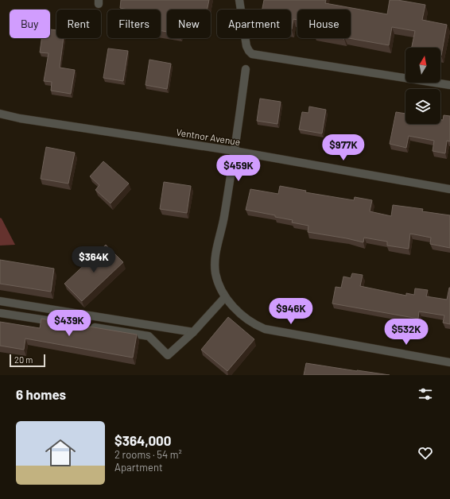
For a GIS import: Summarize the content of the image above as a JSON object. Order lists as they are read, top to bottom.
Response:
{
  "streets": {
    "street": ["Ventnor Avenue"]
  },
  "scale_bar": "20 m",
  "north": "top",
  "page": {
    "chip": [
      "Buy",
      "Rent",
      "Filters",
      "New",
      "Apartment",
      "House"
    ],
    "price": [
      "$977K",
      "$459K",
      "$364K",
      "$946K",
      "$439K",
      "$532K"
    ],
    "scale": "20 m",
    "heading": "6 homes",
    "list": [
      {
        "name": "$364,000",
        "note": "2 rooms · 54 m² · Apartment"
      }
    ]
  }
}
